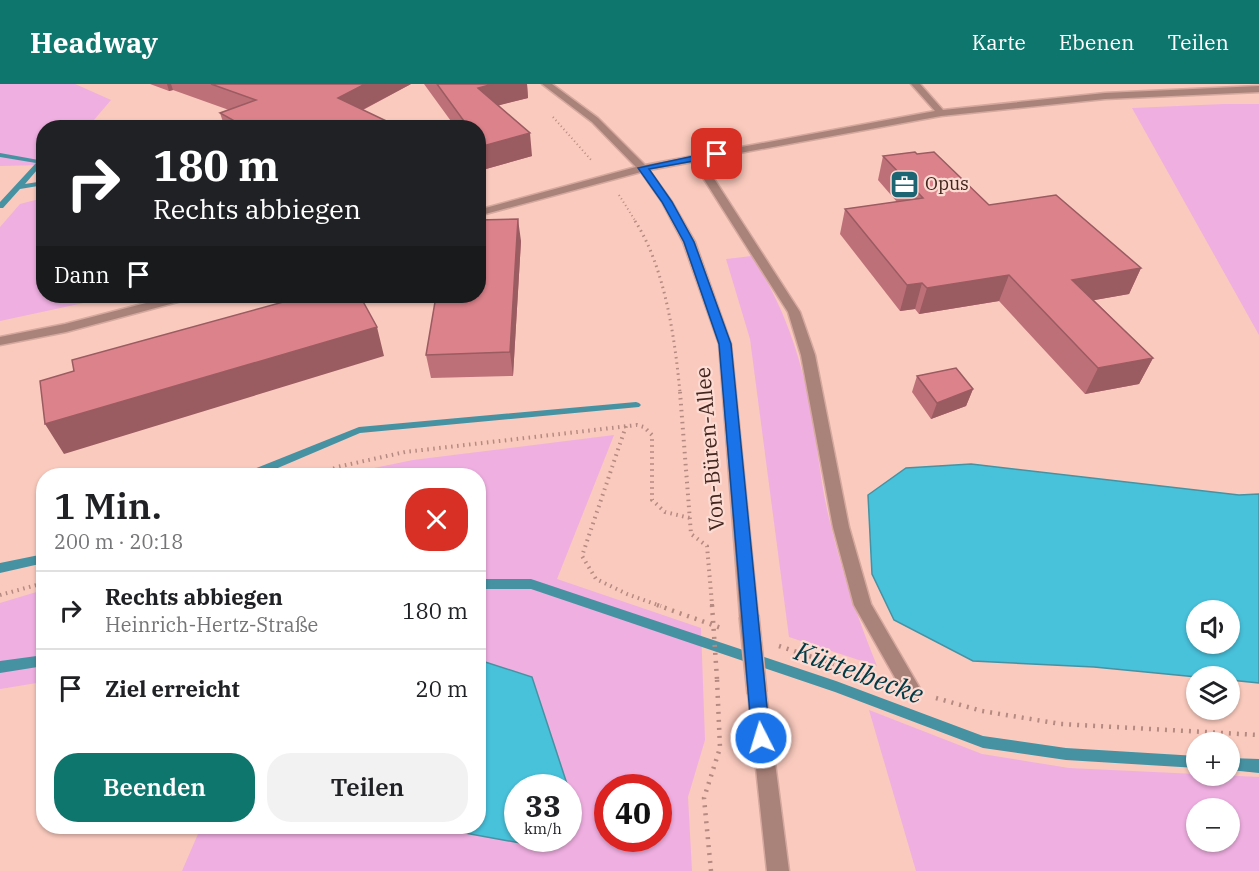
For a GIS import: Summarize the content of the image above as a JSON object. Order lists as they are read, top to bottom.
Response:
{
  "streets": {
    "street": ["Von-Büren-Allee"]
  },
  "water": ["Küttelbecke"],
  "places": {
    "office": ["Opus"]
  },
  "page": {
    "header": "Headway",
    "nav": ["Karte", "Ebenen", "Teilen"],
    "turn": ["180 m", "Rechts abbiegen"],
    "then": "Dann",
    "heading": ["1 Min.", "200 m · 20:18"],
    "list": [
      {
        "name": "Rechts abbiegen",
        "note": "Heinrich-Hertz-Straße",
        "value": "180 m"
      },
      {
        "name": "Ziel erreicht",
        "value": "20 m"
      }
    ],
    "map_buttons": ["+", "−"],
    "buttons": ["Beenden", "Teilen"],
    "speed": "33 km/h",
    "limit": "40"
  }
}
